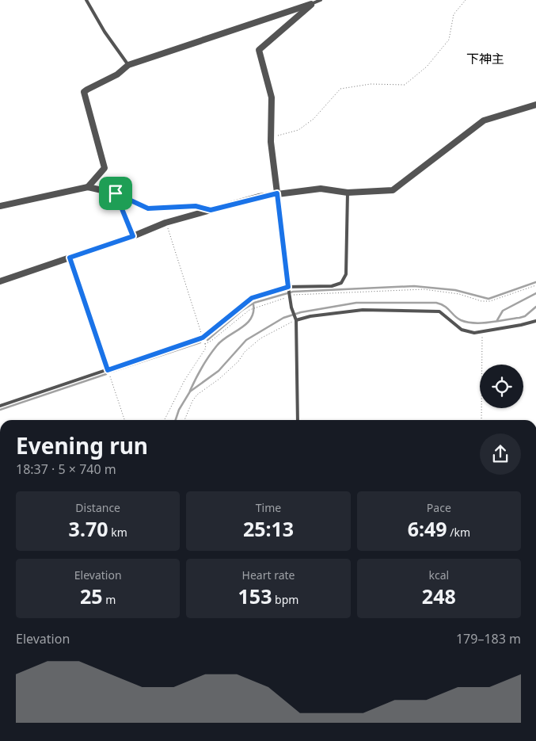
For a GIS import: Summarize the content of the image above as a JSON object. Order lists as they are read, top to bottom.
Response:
{
  "districts": ["下神主"],
  "page": {
    "heading": ["Evening run", "18:37 · 5 × 740 m"],
    "stats": [
      ["Distance", "3.70 km"],
      ["Time", "25:13"],
      ["Pace", "6:49 /km"],
      ["Elevation", "25 m"],
      ["Heart rate", "153 bpm"],
      ["kcal", "248"]
    ],
    "chart": ["Elevation", "179–183 m"]
  }
}
